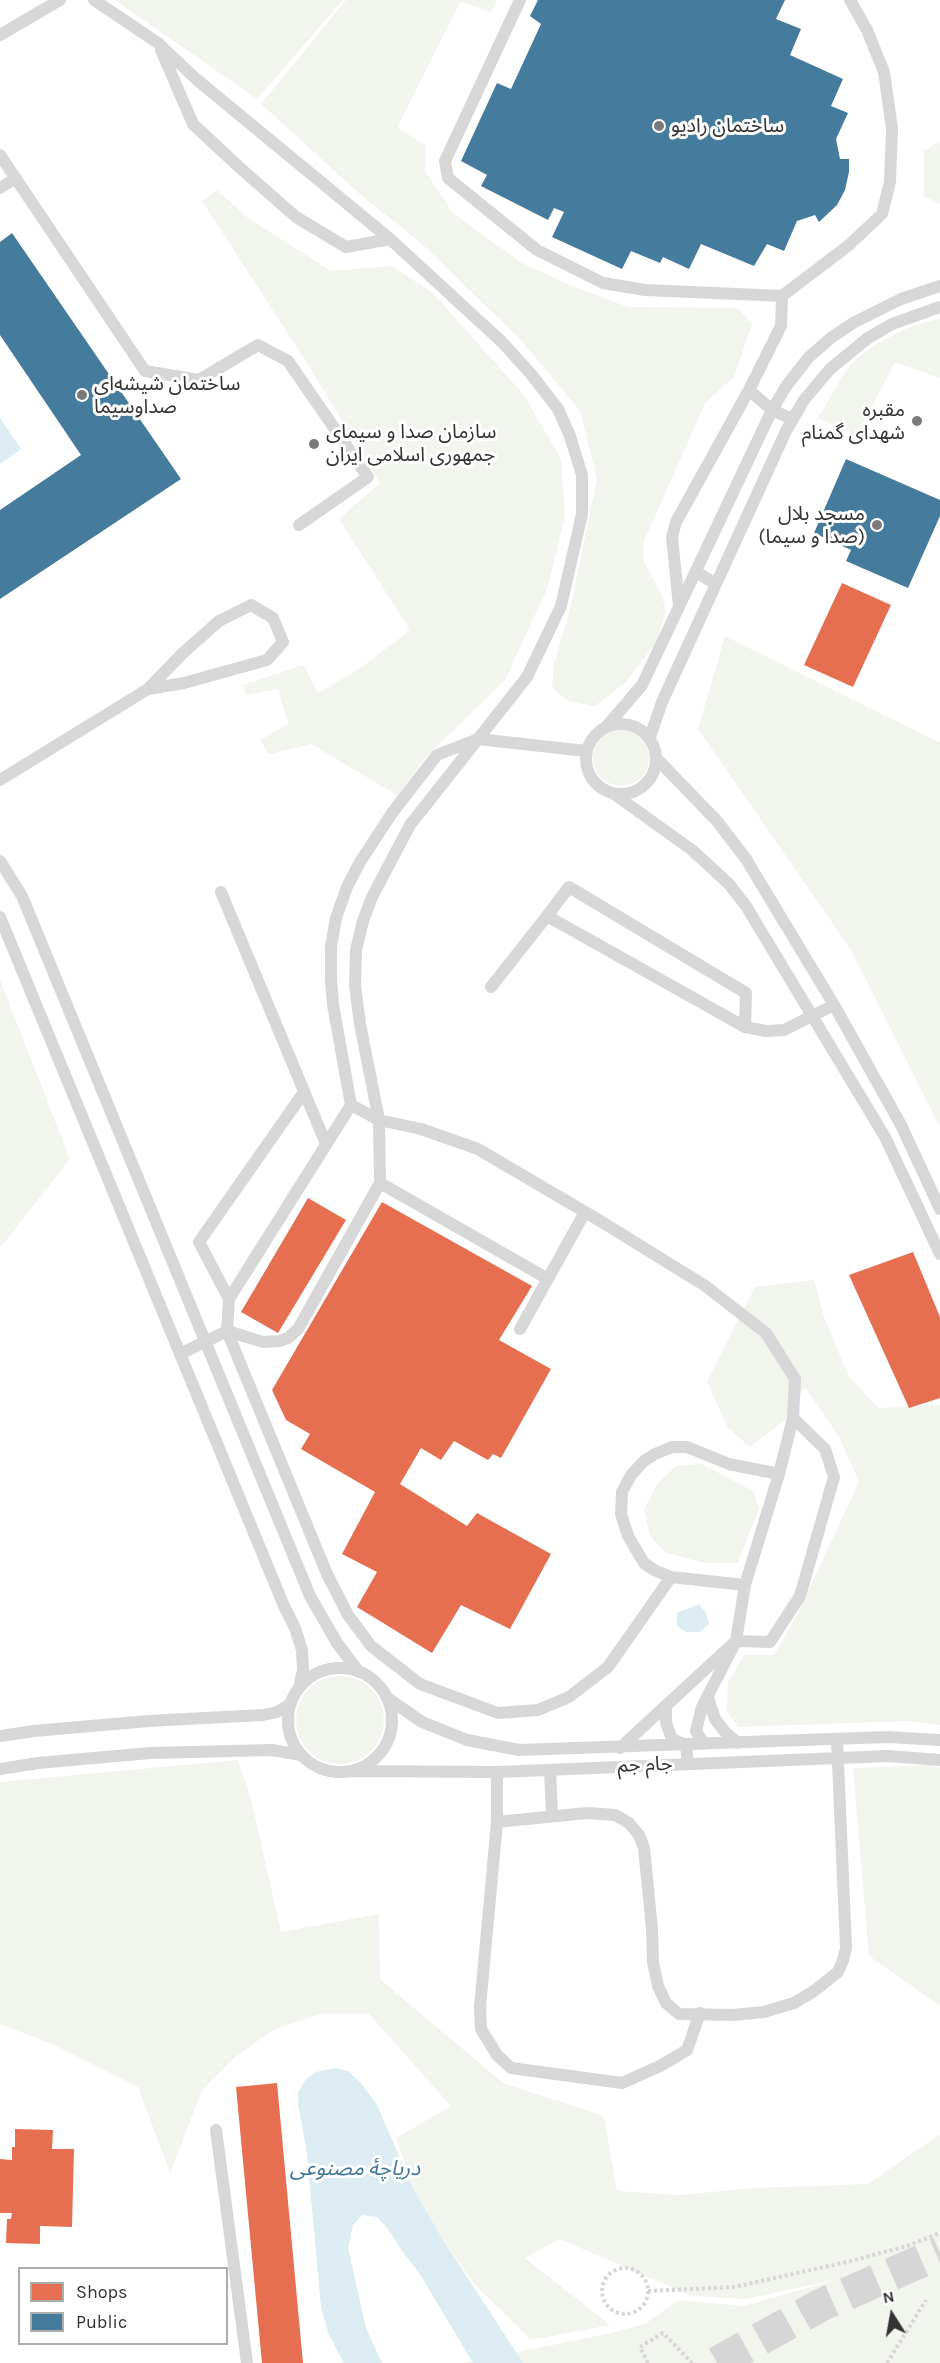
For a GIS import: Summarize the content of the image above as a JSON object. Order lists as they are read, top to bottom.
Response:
{
  "streets": {
    "lane": ["جام جم"]
  },
  "water": ["دریاچهٔ مصنوعی"],
  "places": [
    "ساختمان رادیو",
    "ساختمان شیشه‌ای صداوسیما",
    "مقبره شهدای گمنام",
    "سازمان صدا و سیمای جمهوری اسلامی ایران",
    "مسجد بلال (صدا و سیما)"
  ],
  "legend": ["Shops", "Public"],
  "north": "top"
}
